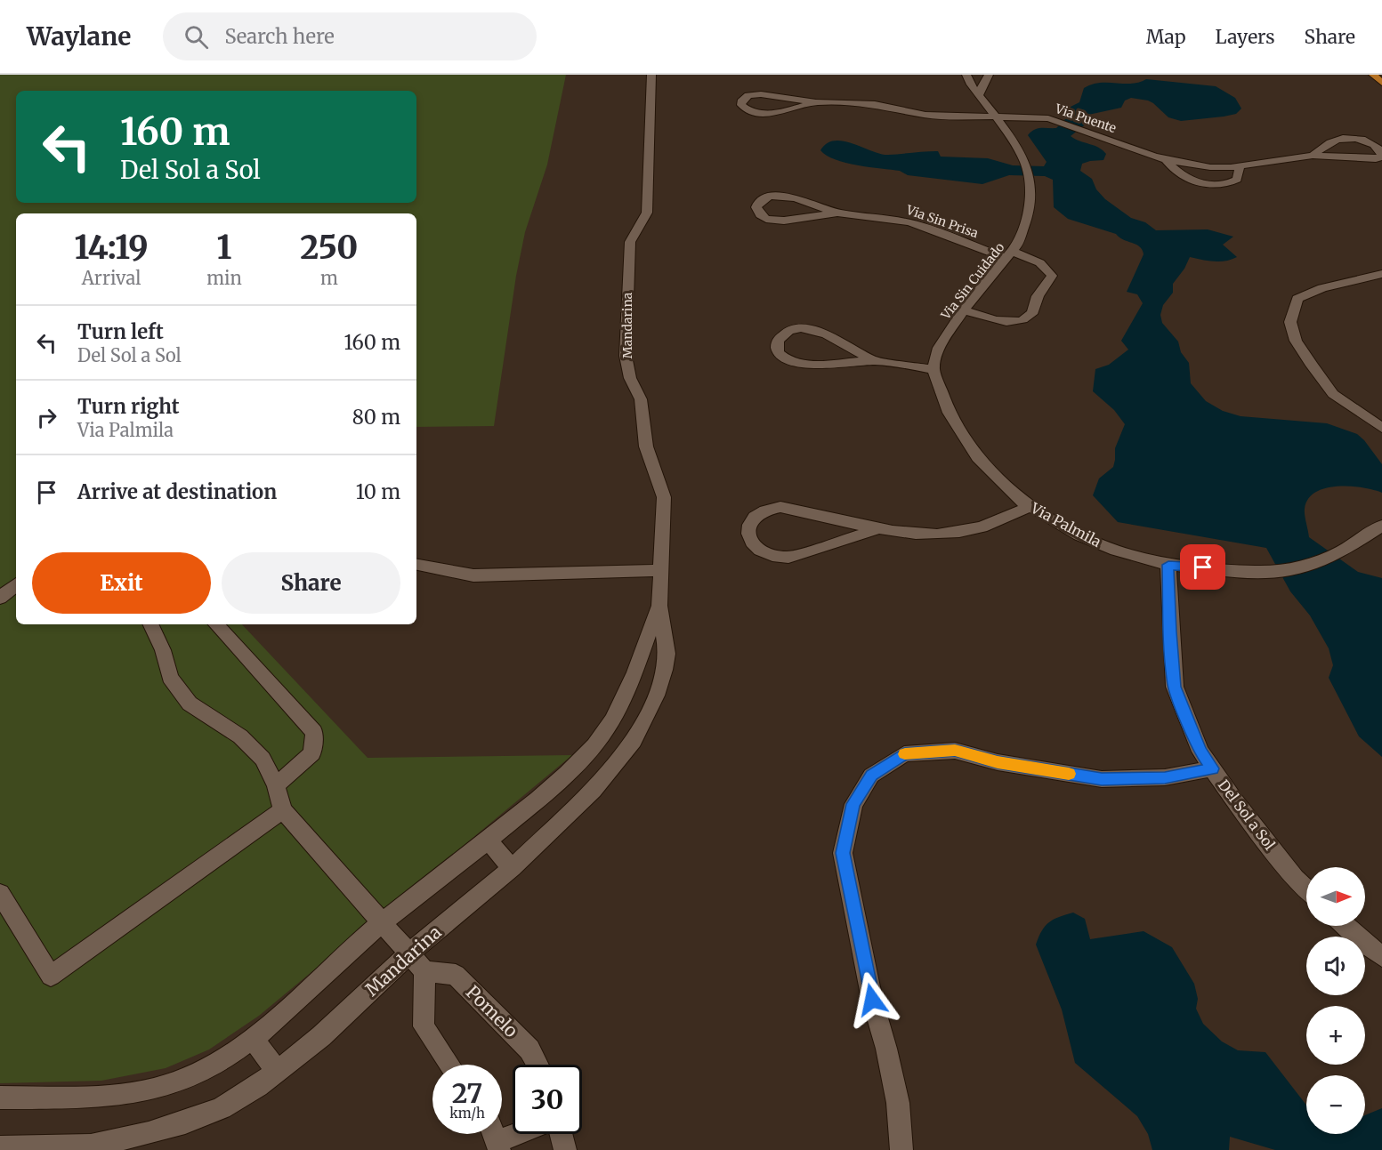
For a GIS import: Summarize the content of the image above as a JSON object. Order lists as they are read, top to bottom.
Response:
{
  "streets": {
    "street": [
      "Via Puente",
      "Via Sin Prisa",
      "Via Sin Cuidado",
      "Mandarina",
      "Via Palmila",
      "Del Sol a Sol",
      "Pomelo"
    ]
  },
  "crossings": [
    ["Via Puente", "Via Sin Cuidado"],
    ["Via Sin Prisa", "Via Sin Cuidado"],
    ["Via Sin Cuidado", "Via Palmila"],
    ["Via Palmila", "Del Sol a Sol"]
  ],
  "north": "right",
  "page": {
    "header": "Waylane",
    "search": "Search here",
    "nav": ["Map", "Layers", "Share"],
    "turn": ["160 m", "Del Sol a Sol"],
    "eta": [
      "14:19",
      "Arrival",
      "1",
      "min",
      "250",
      "m"
    ],
    "list": [
      {
        "name": "Turn left",
        "note": "Del Sol a Sol",
        "value": "160 m"
      },
      {
        "name": "Turn right",
        "note": "Via Palmila",
        "value": "80 m"
      },
      {
        "name": "Arrive at destination",
        "value": "10 m"
      }
    ],
    "buttons": ["Exit", "Share"],
    "map_buttons": ["+", "−"],
    "speed": "27 km/h",
    "limit": "30"
  }
}
